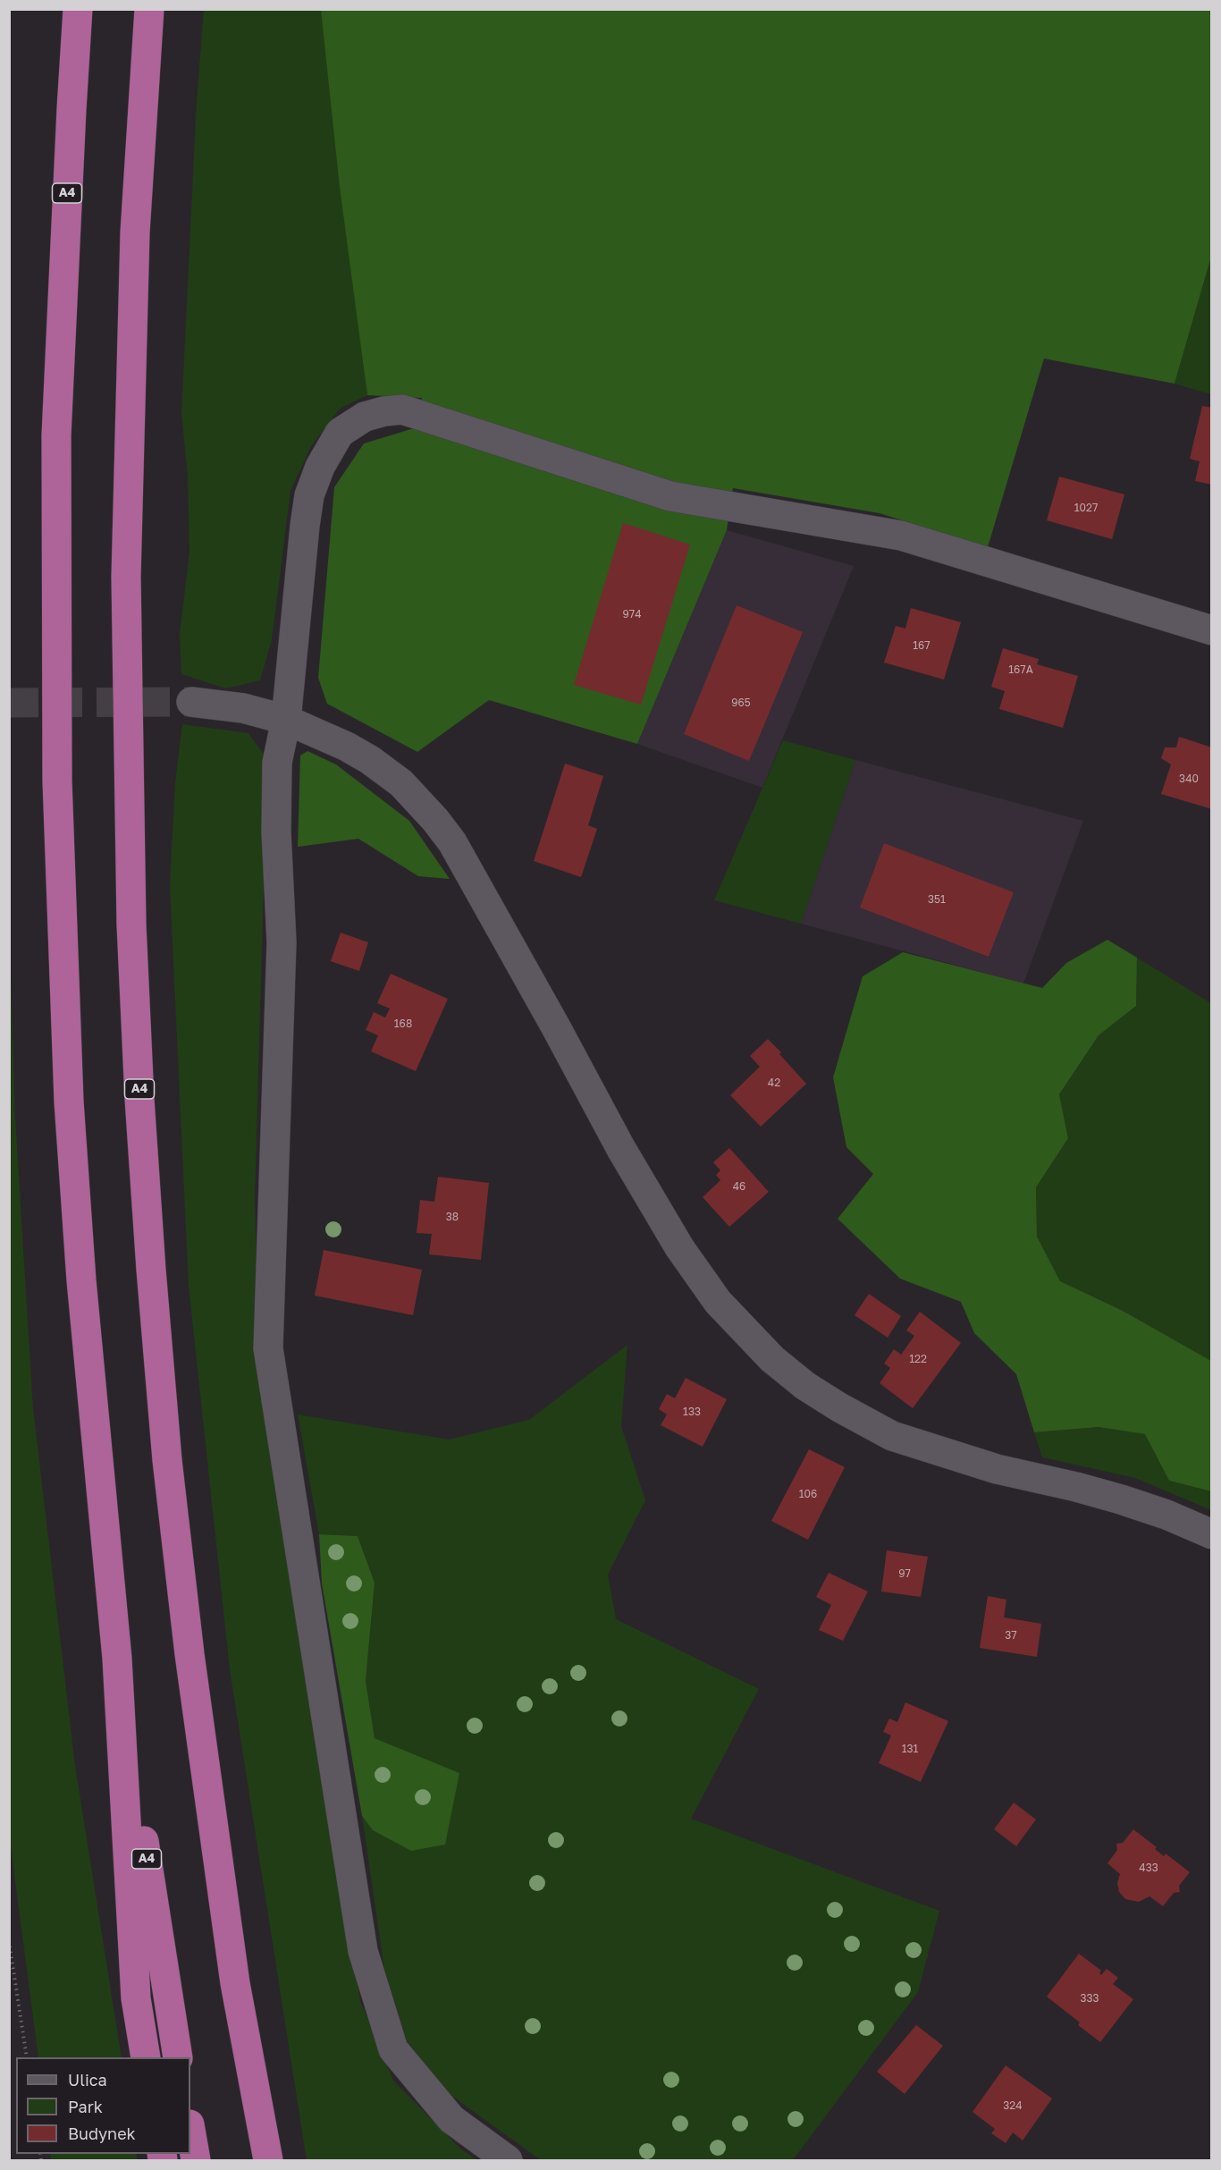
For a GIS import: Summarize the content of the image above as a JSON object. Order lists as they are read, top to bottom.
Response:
{
  "streets": {
    "highway": ["A4"]
  },
  "house_numbers": [
    "1027",
    "974",
    "167",
    "167A",
    "965",
    "340",
    "351",
    "168",
    "42",
    "46",
    "38",
    "122",
    "133",
    "106",
    "97",
    "37",
    "131",
    "433",
    "333",
    "324"
  ],
  "legend": ["Ulica", "Park", "Budynek"]
}
